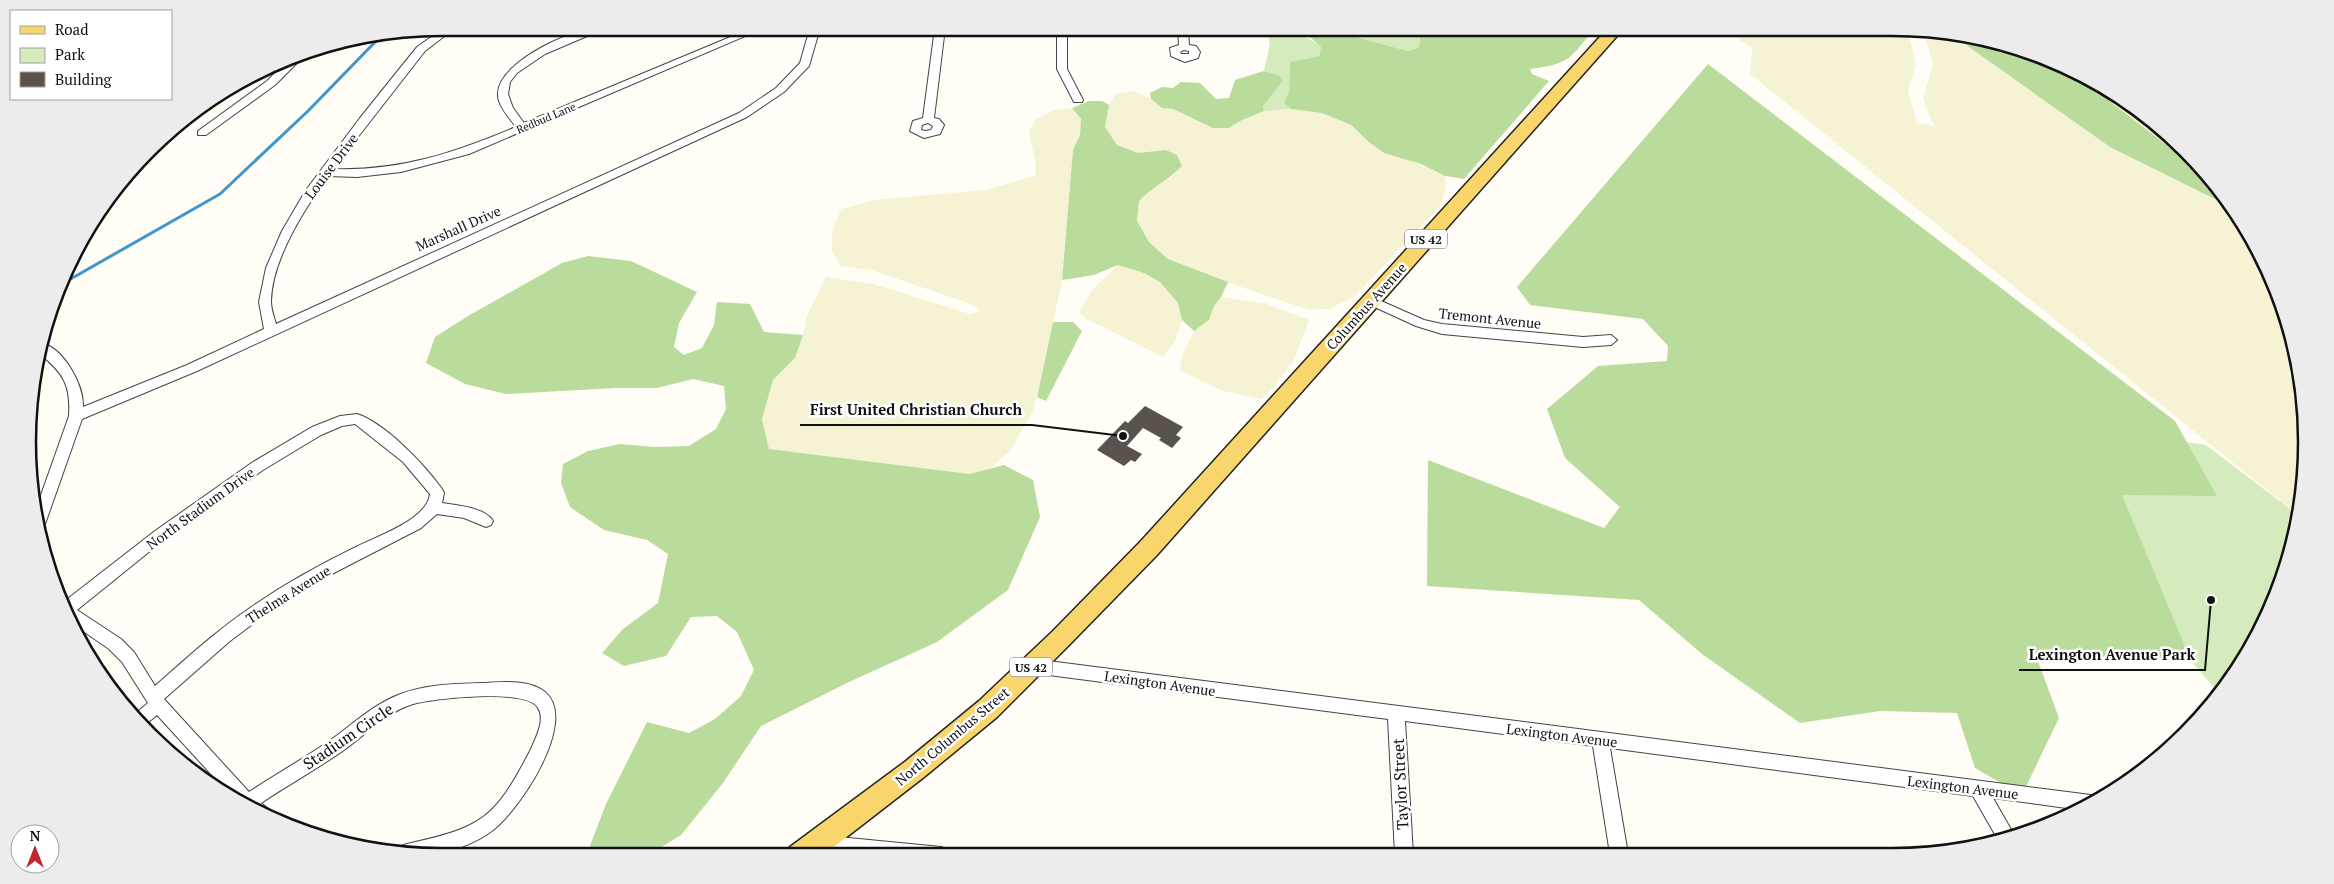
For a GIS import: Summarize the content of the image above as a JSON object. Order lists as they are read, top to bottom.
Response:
{
  "streets": {
    "main road": ["US 42", "Columbus Avenue", "North Columbus Street"],
    "street": [
      "Redbud Lane",
      "Louise Drive",
      "Marshall Drive",
      "Tremont Avenue",
      "North Stadium Drive",
      "Thelma Avenue",
      "Lexington Avenue",
      "Stadium Circle",
      "Taylor Street"
    ]
  },
  "crossings": [
    ["Redbud Lane", "Louise Drive"],
    ["Louise Drive", "Marshall Drive"],
    ["Columbus Avenue", "Tremont Avenue"],
    ["Columbus Avenue", "North Columbus Street"],
    ["North Stadium Drive", "Thelma Avenue"],
    ["Lexington Avenue", "North Columbus Street"],
    ["Lexington Avenue", "Taylor Street"]
  ],
  "places": ["First United Christian Church", "Lexington Avenue Park"],
  "legend": ["Road", "Park", "Building"],
  "north": "top"
}
